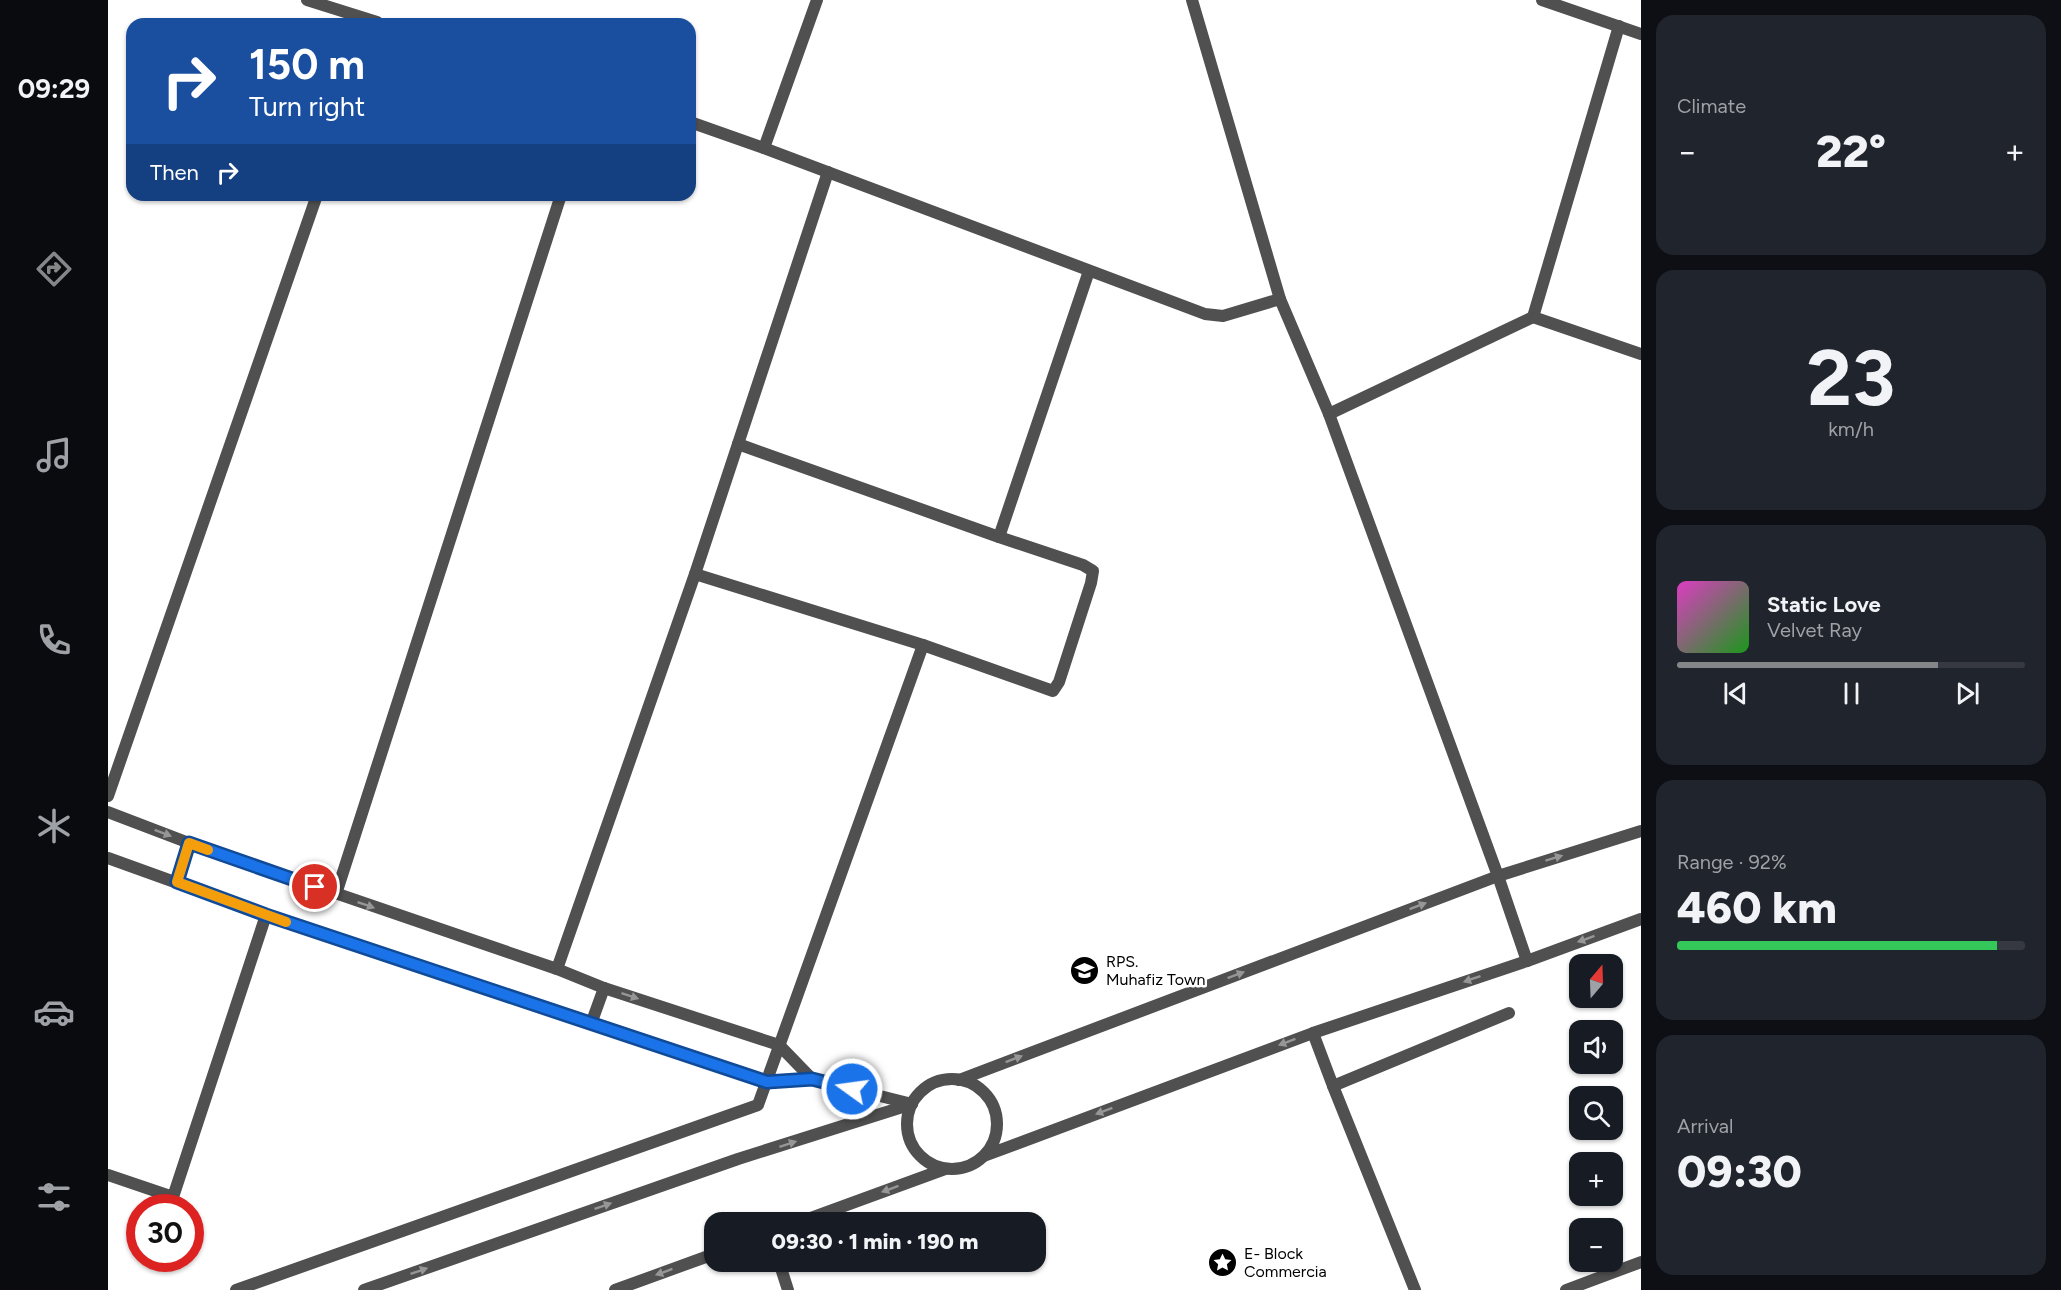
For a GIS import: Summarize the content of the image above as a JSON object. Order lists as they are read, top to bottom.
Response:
{
  "places": {
    "school or university": ["RPS. Muhafiz Town"],
    "place": ["E- Block Commercia"]
  },
  "north": "top",
  "page": {
    "tabs": "09:29",
    "tile": [
      "Climate",
      ["23", "km/h"],
      ["Range · 92%", "460 km"],
      ["Arrival", "09:30"]
    ],
    "turn": ["150 m", "Turn right"],
    "heat": ["−", "22°", "+"],
    "then": "Then",
    "song": ["Static Love", "Velvet Ray"],
    "map_buttons": ["+", "−"],
    "limit": "30",
    "trip": "09:30 · 1 min · 190 m"
  }
}
